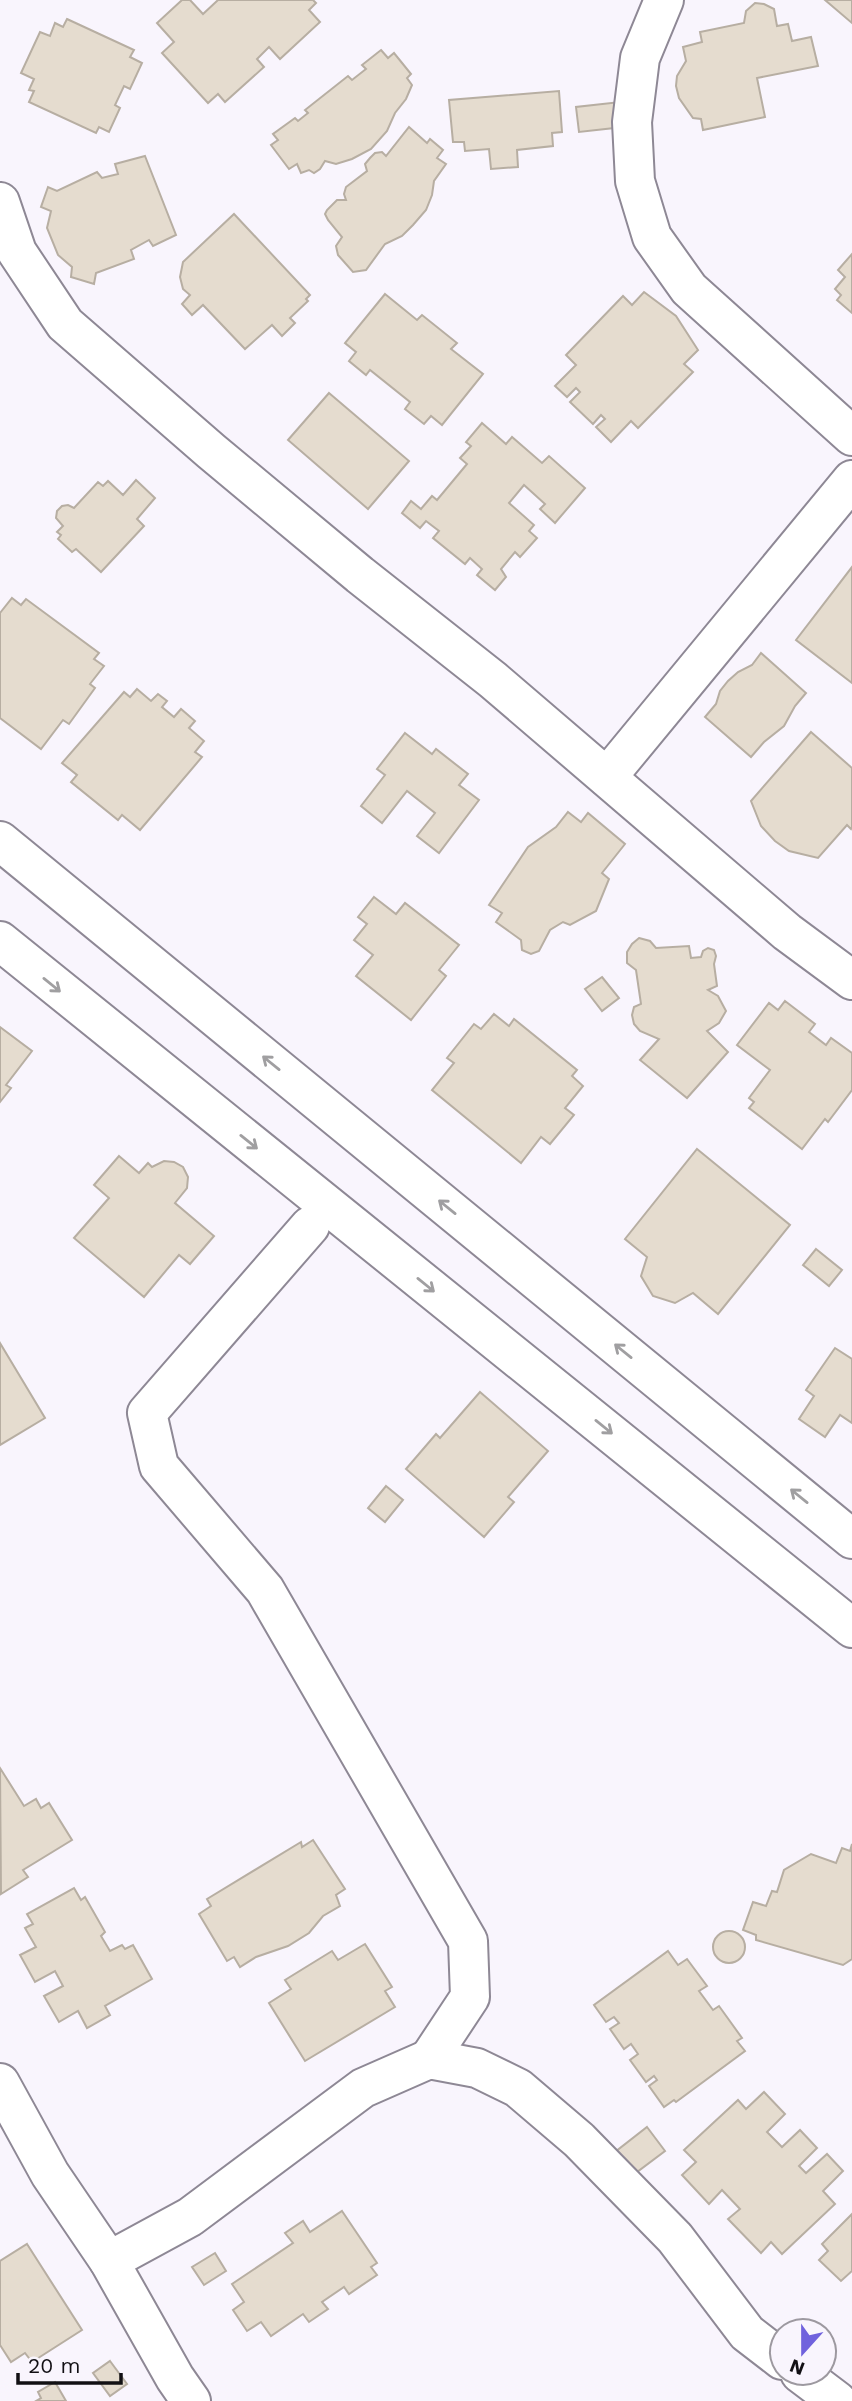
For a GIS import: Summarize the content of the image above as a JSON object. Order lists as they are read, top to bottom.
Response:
{
  "scale_bar": "20 m",
  "north": "bottom"
}
